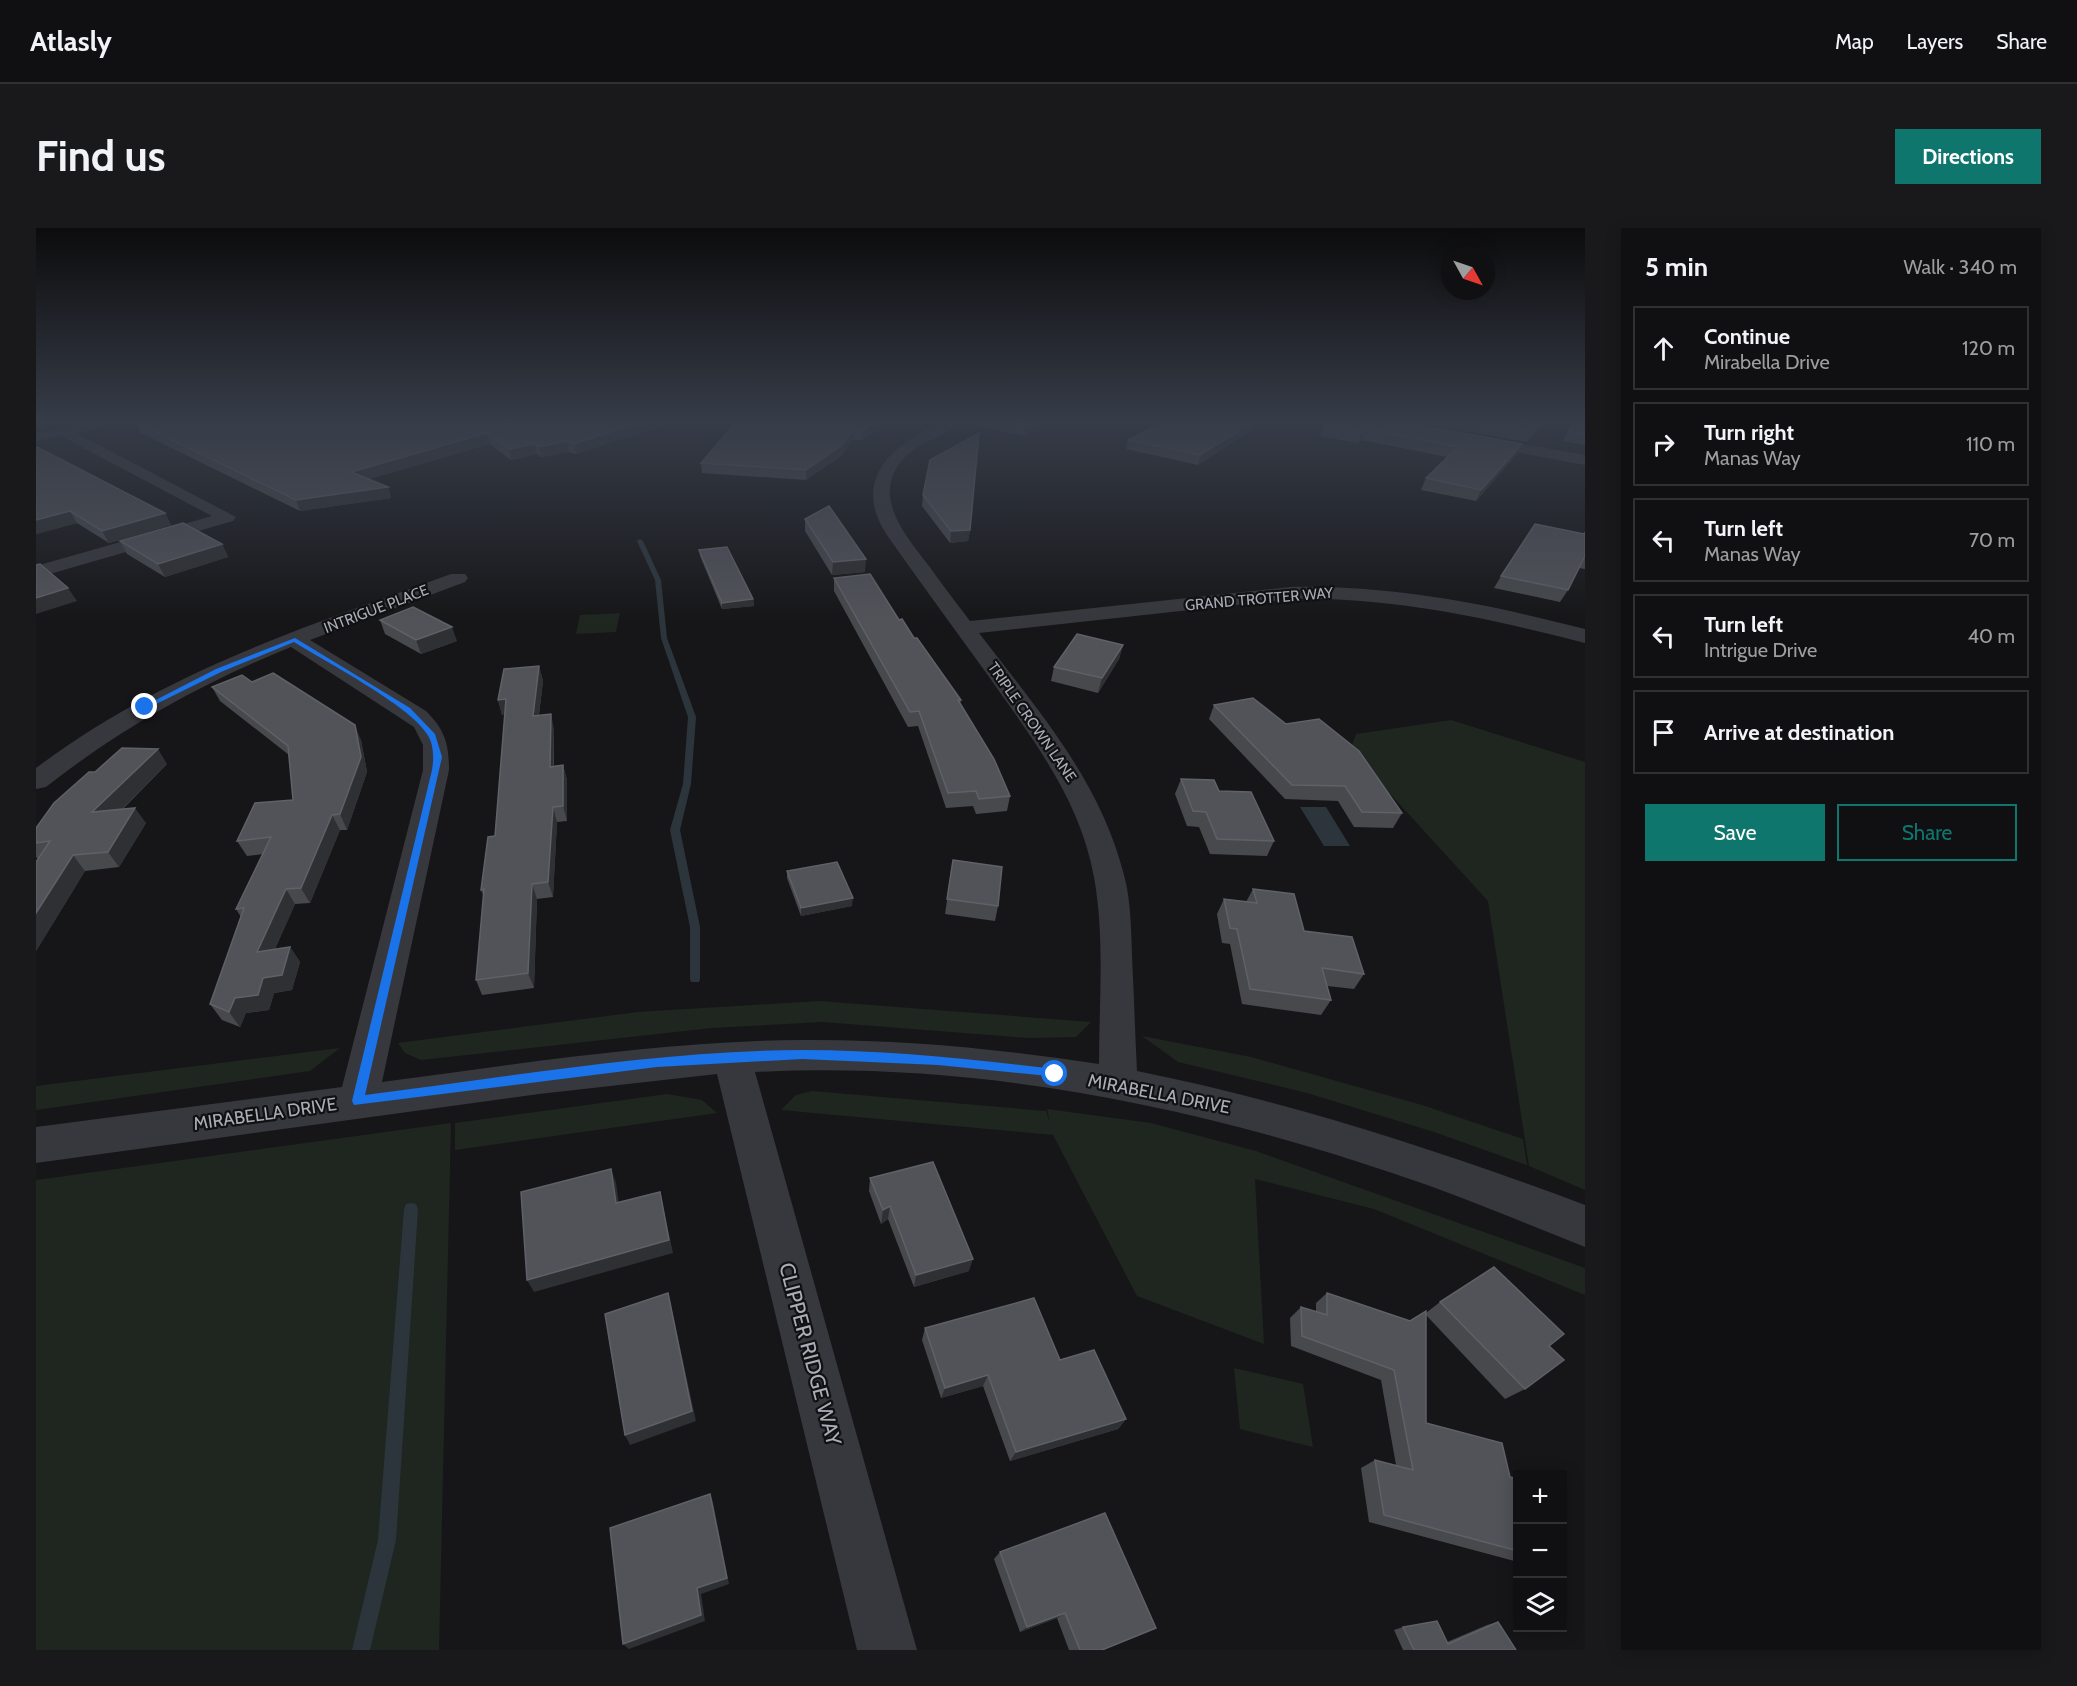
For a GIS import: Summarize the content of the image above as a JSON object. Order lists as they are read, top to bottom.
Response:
{
  "streets": {
    "street": [
      "GRAND TROTTER WAY",
      "INTRIGUE PLACE",
      "TRIPLE CROWN LANE",
      "MIRABELLA DRIVE",
      "CLIPPER RIDGE WAY"
    ]
  },
  "crossings": [
    ["GRAND TROTTER WAY", "TRIPLE CROWN LANE"],
    ["TRIPLE CROWN LANE", "MIRABELLA DRIVE"],
    ["MIRABELLA DRIVE", "CLIPPER RIDGE WAY"]
  ],
  "north": "bottom right",
  "page": {
    "header": "Atlasly",
    "nav": ["Map", "Layers", "Share"],
    "buttons": [
      "Directions",
      ["Save", "Share"]
    ],
    "title": "Find us",
    "heading": ["5 min", "Walk · 340 m"],
    "list": [
      ["Continue", "Mirabella Drive", "120 m"],
      ["Turn right", "Manas Way", "110 m"],
      ["Turn left", "Manas Way", "70 m"],
      ["Turn left", "Intrigue Drive", "40 m"],
      "Arrive at destination"
    ],
    "map_buttons": ["+", "−"]
  }
}
